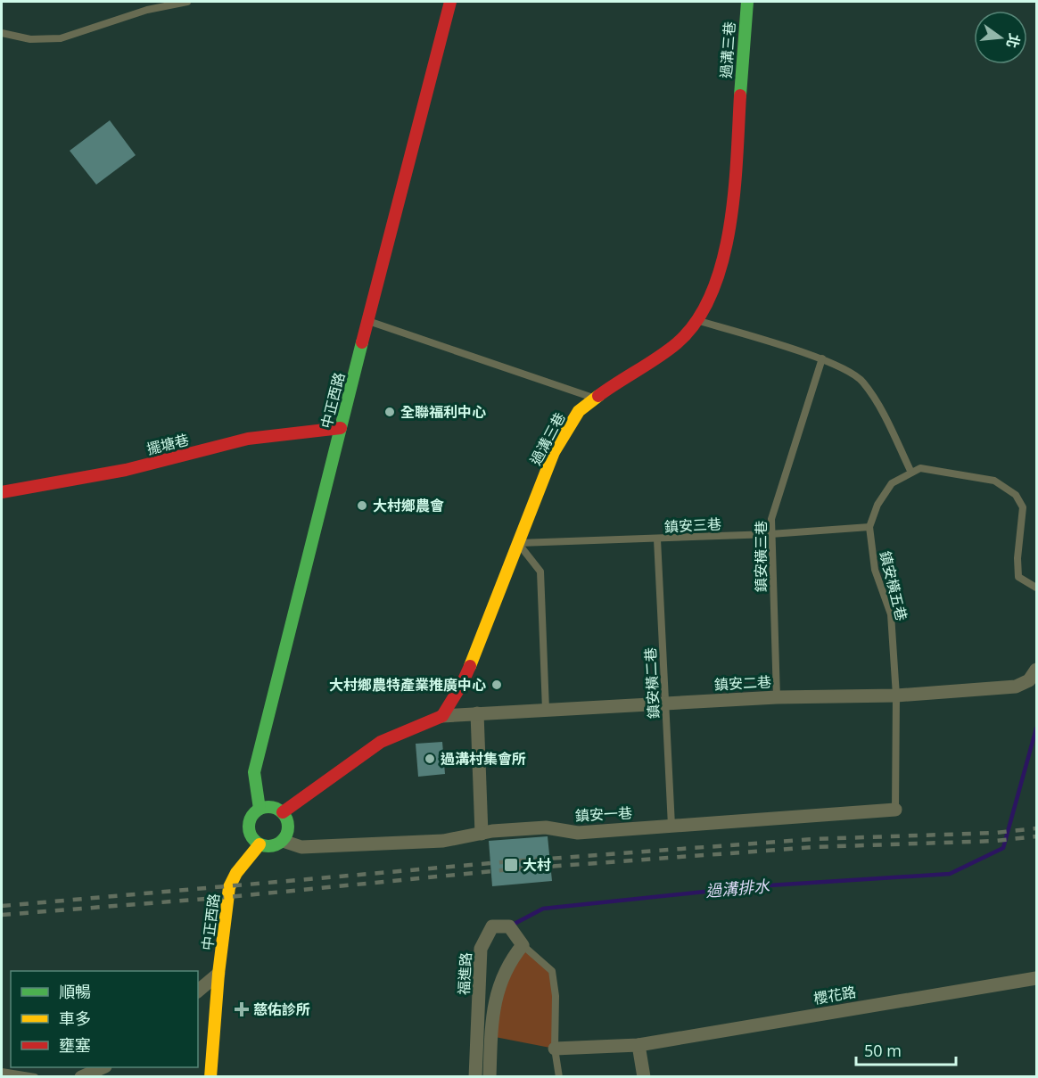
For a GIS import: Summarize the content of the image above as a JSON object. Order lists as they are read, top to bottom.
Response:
{
  "streets": {
    "street": [
      "過溝三巷",
      "中正西路",
      "擺塘巷",
      "鎮安二巷",
      "鎮安一巷",
      "福進路",
      "櫻花路"
    ],
    "lane": [
      "鎮安三巷",
      "鎮安橫三巷",
      "鎮安橫五巷",
      "鎮安橫二巷"
    ]
  },
  "crossings": [
    ["過溝三巷", "鎮安三巷"],
    ["過溝三巷", "鎮安二巷"],
    ["中正西路", "擺塘巷"],
    ["中正西路", "鎮安一巷"],
    ["鎮安三巷", "鎮安橫三巷"],
    ["鎮安三巷", "鎮安橫五巷"],
    ["鎮安三巷", "鎮安橫二巷"],
    ["鎮安橫三巷", "鎮安二巷"],
    ["鎮安橫五巷", "鎮安二巷"],
    ["鎮安橫五巷", "鎮安一巷"],
    ["鎮安橫二巷", "鎮安二巷"],
    ["鎮安橫二巷", "鎮安一巷"]
  ],
  "water": ["過溝排水"],
  "places": {
    "other": [
      "全聯福利中心",
      "大村鄉農會",
      "大村鄉農特產業推廣中心",
      "過溝村集會所"
    ],
    "transit": ["大村"],
    "health": ["慈佑診所"]
  },
  "legend": ["順暢", "車多", "壅塞"],
  "scale_bar": "50 m",
  "north": "right"
}
